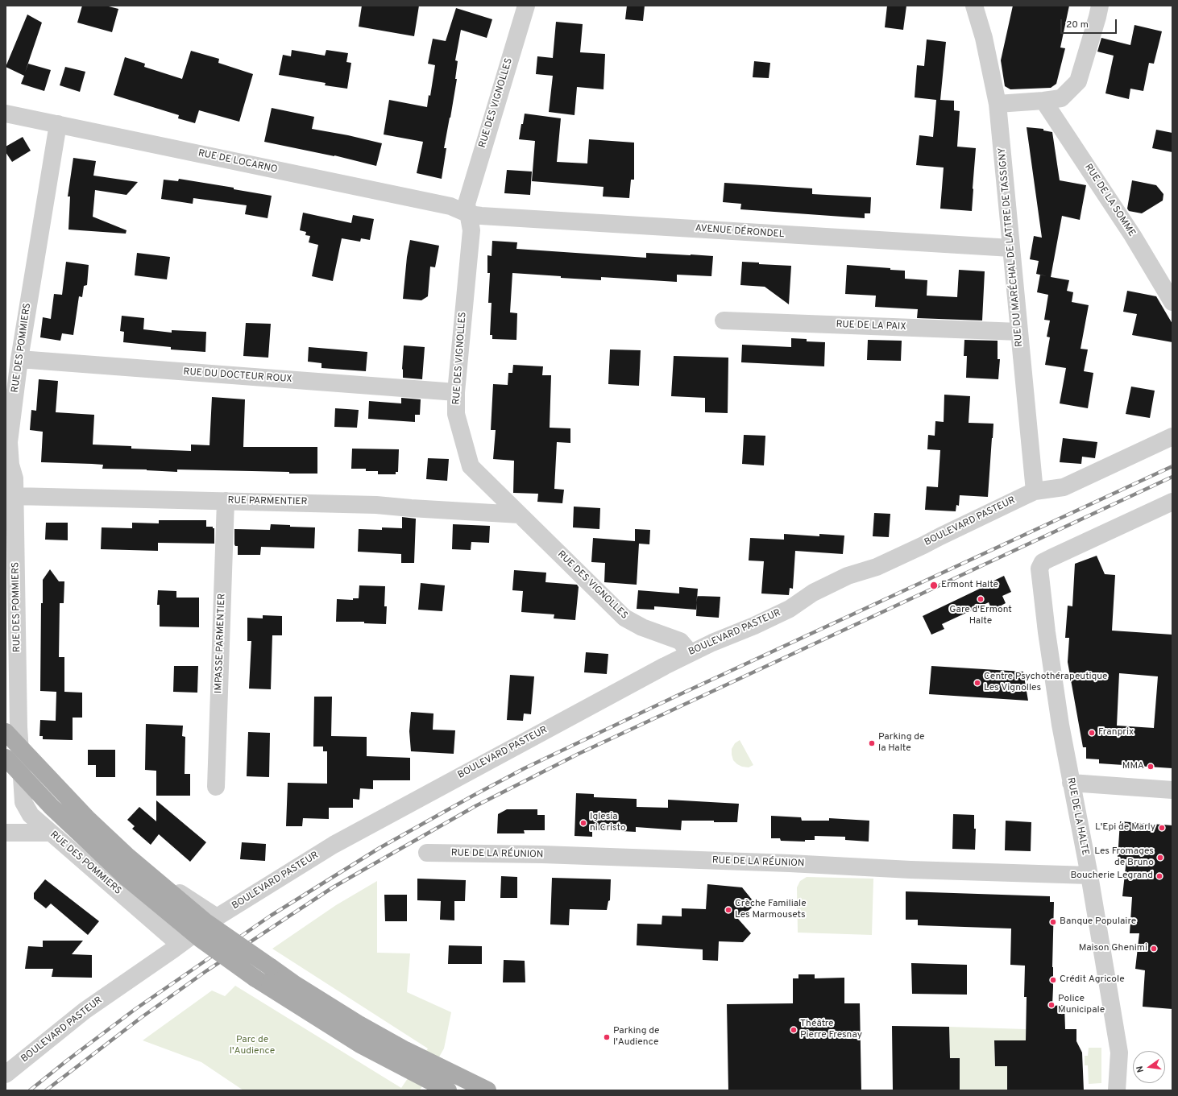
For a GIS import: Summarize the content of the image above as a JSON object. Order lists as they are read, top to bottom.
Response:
{
  "streets": {
    "street": [
      "RUE DES VIGNOLLES",
      "RUE DE LOCARNO",
      "RUE DE LA SOMME",
      "AVENUE DÉRONDEL",
      "RUE DU MARÉCHAL DE LATTRE DE TASSIGNY",
      "RUE DE LA PAIX",
      "RUE DES POMMIERS",
      "RUE DU DOCTEUR ROUX",
      "RUE PARMENTIER",
      "BOULEVARD PASTEUR",
      "IMPASSE PARMENTIER",
      "RUE DE LA HALTE",
      "RUE DE LA RÉUNION"
    ]
  },
  "crossings": [
    ["RUE DES VIGNOLLES", "RUE DE LOCARNO"],
    ["RUE DES VIGNOLLES", "AVENUE DÉRONDEL"],
    ["RUE DES VIGNOLLES", "RUE DU DOCTEUR ROUX"],
    ["RUE DES VIGNOLLES", "RUE PARMENTIER"],
    ["RUE DES VIGNOLLES", "BOULEVARD PASTEUR"],
    ["RUE DE LOCARNO", "AVENUE DÉRONDEL"],
    ["RUE DE LOCARNO", "RUE DES POMMIERS"],
    ["AVENUE DÉRONDEL", "RUE DU MARÉCHAL DE LATTRE DE TASSIGNY"],
    ["RUE DU MARÉCHAL DE LATTRE DE TASSIGNY", "RUE DE LA PAIX"],
    ["RUE DU MARÉCHAL DE LATTRE DE TASSIGNY", "BOULEVARD PASTEUR"],
    ["RUE DES POMMIERS", "RUE DU DOCTEUR ROUX"],
    ["RUE DES POMMIERS", "RUE PARMENTIER"],
    ["RUE DES POMMIERS", "BOULEVARD PASTEUR"],
    ["RUE PARMENTIER", "IMPASSE PARMENTIER"],
    ["RUE DE LA HALTE", "RUE DE LA RÉUNION"]
  ],
  "parks": ["Parc de l'Audience"],
  "places": [
    "Ermont Halte",
    "Gare d'Ermont Halte",
    "Centre Psychothérapeutique Les Vignolles",
    "Franprix",
    "Parking de la Halte",
    "MMA",
    "Iglesia ni Cristo",
    "L'Epi de Marly",
    "Les Fromages de Bruno",
    "Boucherie Legrand",
    "Crèche Familiale Les Marmousets",
    "Banque Populaire",
    "Maison Ghenimi",
    "Crédit Agricole",
    "Police Municipale",
    "Théâtre Pierre Fresnay",
    "Parking de l'Audience"
  ],
  "scale_bar": "20 m",
  "north": "left"
}
